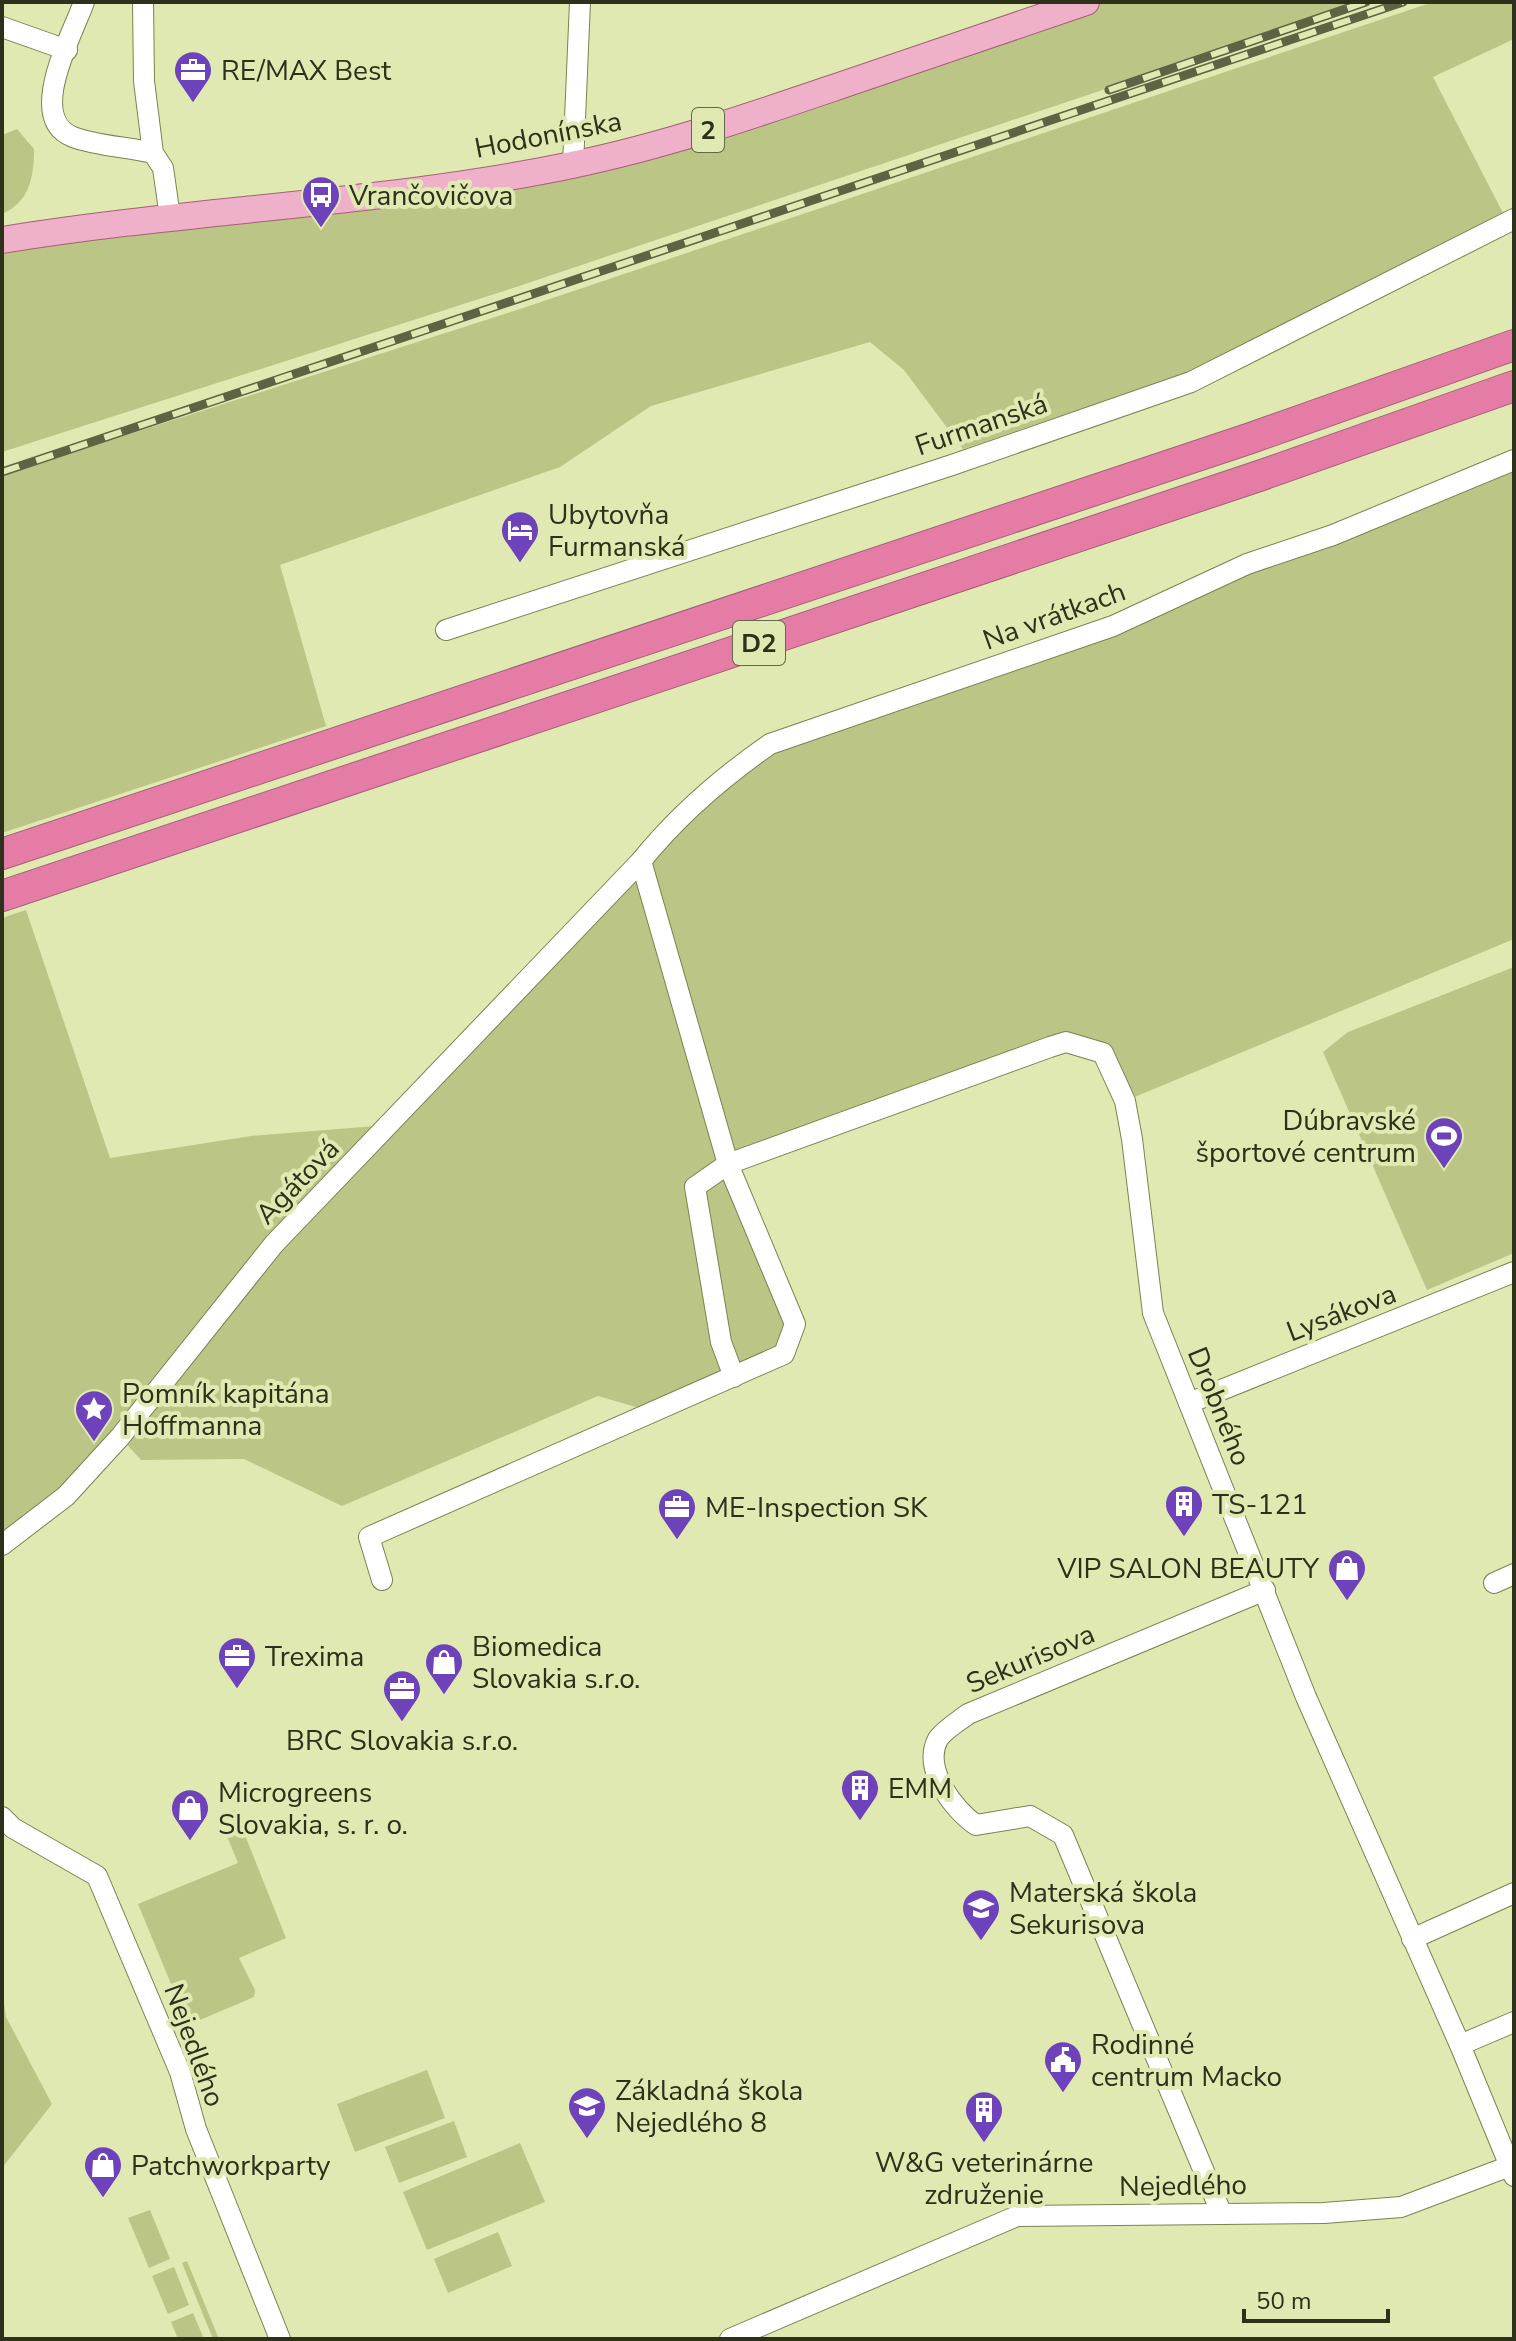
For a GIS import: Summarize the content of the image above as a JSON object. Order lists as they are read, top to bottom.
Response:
{
  "streets": {
    "highway": ["D2"],
    "main road": ["2", "Hodonínska"],
    "street": [
      "Furmanská",
      "Na vrátkach",
      "Agátová",
      "Lysákova",
      "Drobného",
      "Sekurisova",
      "Nejedlého"
    ]
  },
  "crossings": [
    ["Na vrátkach", "Agátová"],
    ["Lysákova", "Drobného"],
    ["Drobného", "Sekurisova"],
    ["Drobného", "Nejedlého"],
    ["Sekurisova", "Nejedlého"]
  ],
  "places": {
    "office": [
      "RE/MAX Best",
      "ME-Inspection SK",
      "Trexima",
      "BRC Slovakia s.r.o."
    ],
    "bus stop": ["Vrančovičova"],
    "hotel": ["Ubytovňa Furmanská"],
    "sports": ["Dúbravské športové centrum"],
    "place": ["Pomník kapitána Hoffmanna"],
    "building": ["TS-121", "EMM", "W&G veterinárne združenie"],
    "shop": [
      "VIP SALON BEAUTY",
      "Biomedica Slovakia s.r.o.",
      "Microgreens Slovakia, s. r. o.",
      "Patchworkparty"
    ],
    "school or university": ["Materská škola Sekurisova", "Základná škola Nejedlého 8"],
    "public building": ["Rodinné centrum Macko"]
  },
  "scale_bar": "50 m"
}
